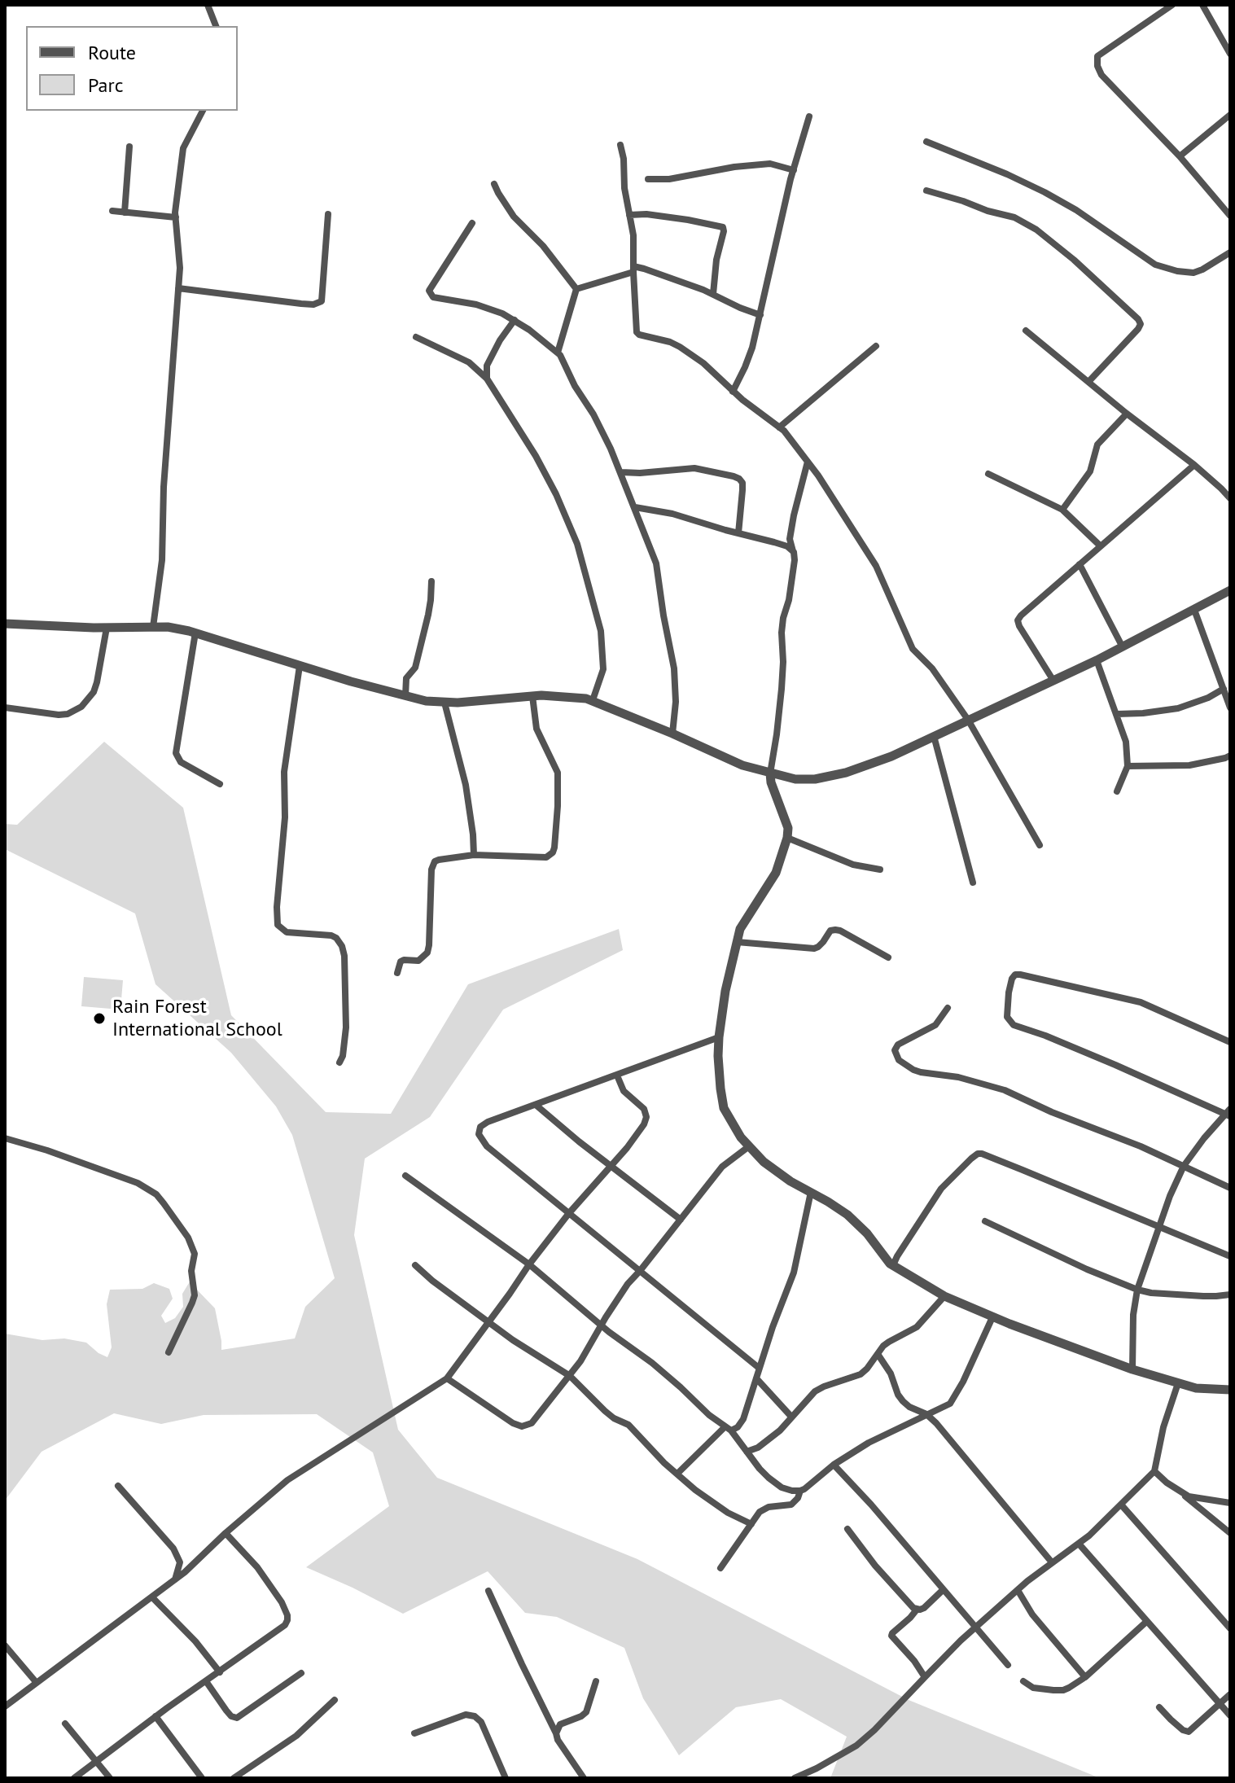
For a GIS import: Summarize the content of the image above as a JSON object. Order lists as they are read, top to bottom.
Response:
{
  "places": ["Rain Forest International School"],
  "legend": ["Route", "Parc"]
}
